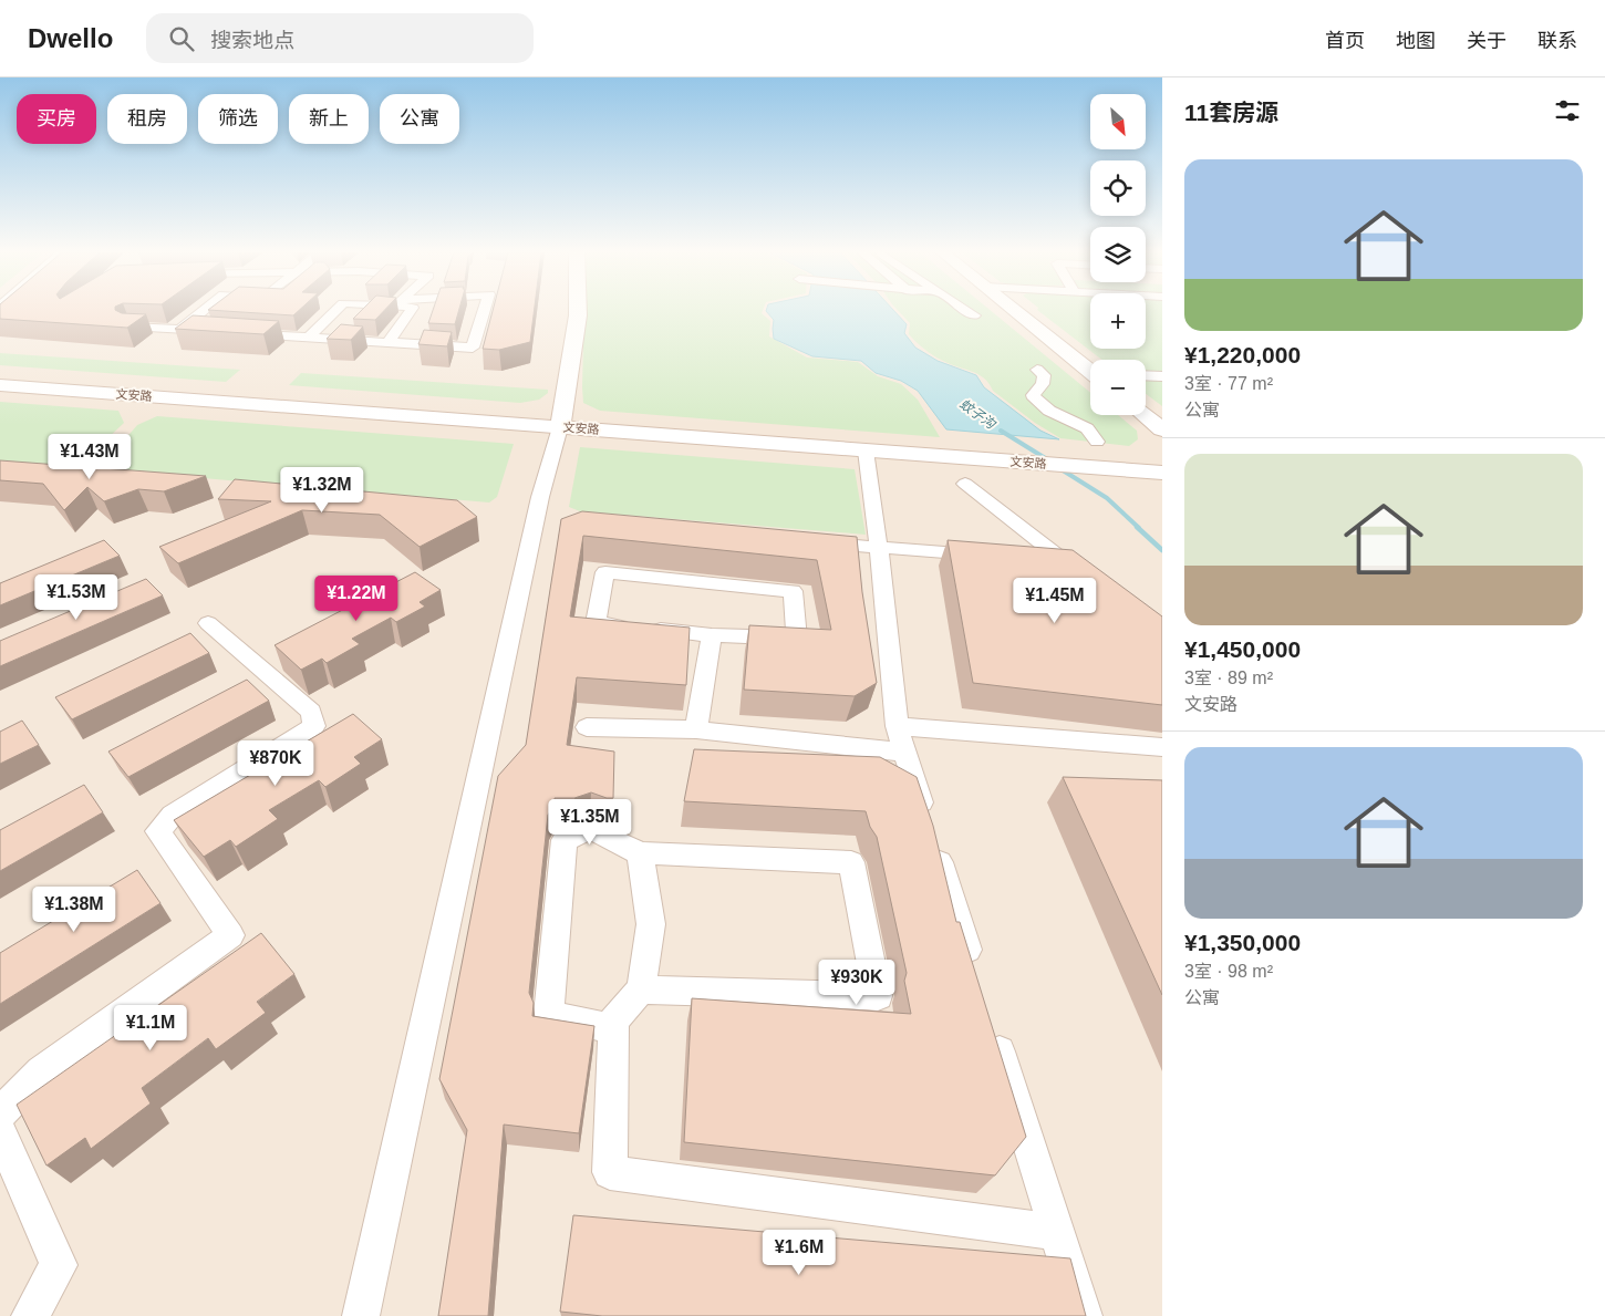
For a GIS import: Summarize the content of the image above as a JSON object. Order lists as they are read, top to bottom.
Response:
{
  "streets": {
    "main road": ["文安路"]
  },
  "water": ["蚊子沟"],
  "north": "bottom right",
  "page": {
    "header": "Dwello",
    "search": "搜索地点",
    "nav": [
      "首页",
      "地图",
      "关于",
      "联系"
    ],
    "heading": "11套房源",
    "map_buttons": ["+", "−"],
    "chip": [
      "买房",
      "租房",
      "筛选",
      "新上",
      "公寓"
    ],
    "list": [
      {
        "name": "¥1,220,000",
        "note": "3室 · 77 m² · 公寓"
      },
      {
        "name": "¥1,450,000",
        "note": "3室 · 89 m² · 文安路"
      },
      {
        "name": "¥1,350,000",
        "note": "3室 · 98 m² · 公寓"
      }
    ],
    "price": [
      "¥1.43M",
      "¥1.32M",
      "¥1.53M",
      "¥1.22M",
      "¥1.45M",
      "¥870K",
      "¥1.35M",
      "¥1.38M",
      "¥930K",
      "¥1.1M",
      "¥1.6M"
    ]
  }
}
